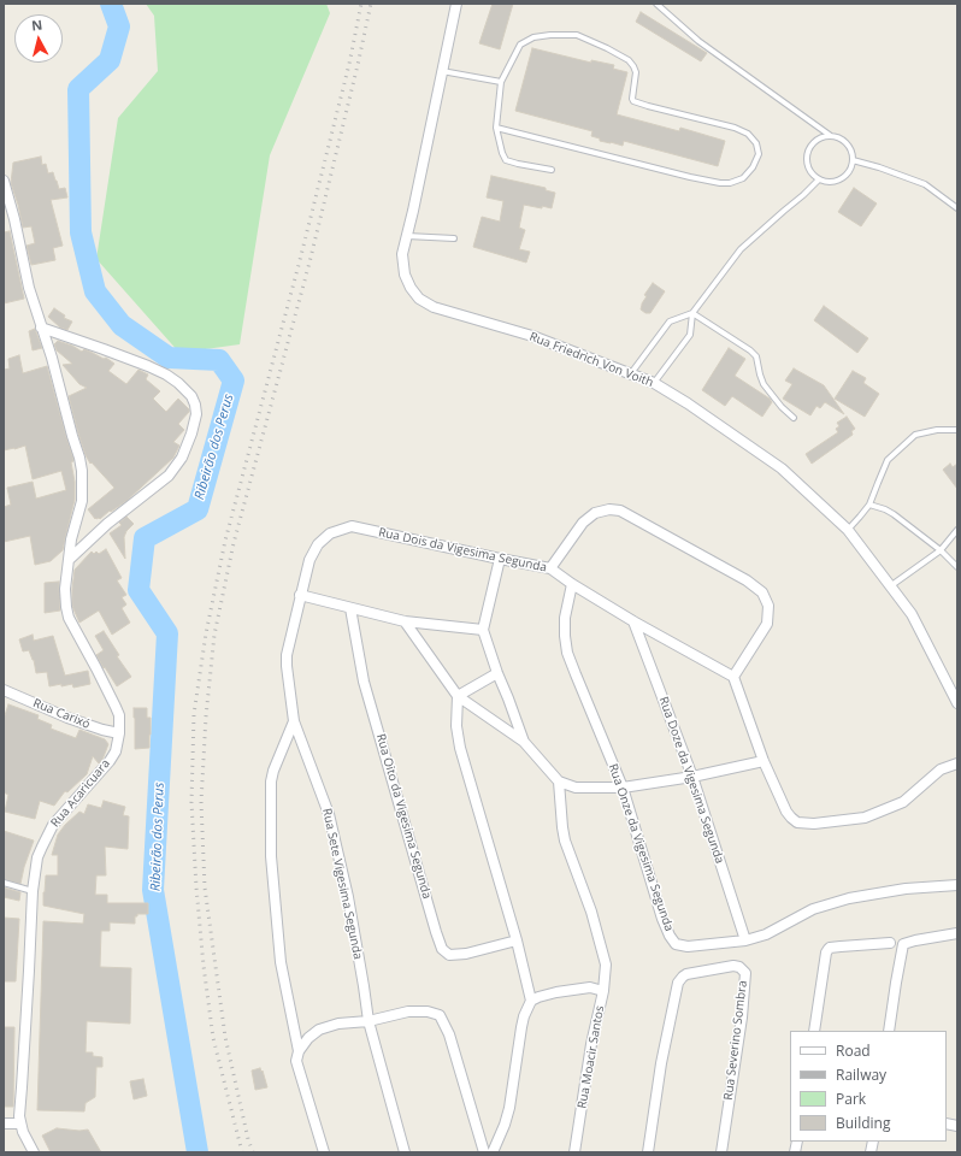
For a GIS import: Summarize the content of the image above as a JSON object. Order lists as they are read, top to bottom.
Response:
{
  "streets": {
    "street": [
      "Rua Friedrich Von Voith",
      "Rua Dois da Vigesima Segunda",
      "Rua Carixó",
      "Rua Doze da Vigesima Segunda",
      "Rua Acaricuara",
      "Rua Oito da Vigesima Segunda",
      "Rua Onze da Vigesima Segunda",
      "Rua Sete Vigesima Segunda",
      "Rua Severino Sombra",
      "Rua Moacir Santos"
    ]
  },
  "crossings": [
    ["Rua Dois da Vigesima Segunda", "Rua Doze da Vigesima Segunda"],
    ["Rua Dois da Vigesima Segunda", "Rua Onze da Vigesima Segunda"],
    ["Rua Dois da Vigesima Segunda", "Rua Sete Vigesima Segunda"],
    ["Rua Carixó", "Rua Acaricuara"],
    ["Rua Doze da Vigesima Segunda", "Rua Onze da Vigesima Segunda"]
  ],
  "water": ["Ribeirão dos Perus"],
  "legend": [
    "Road",
    "Railway",
    "Park",
    "Building"
  ],
  "north": "top"
}
